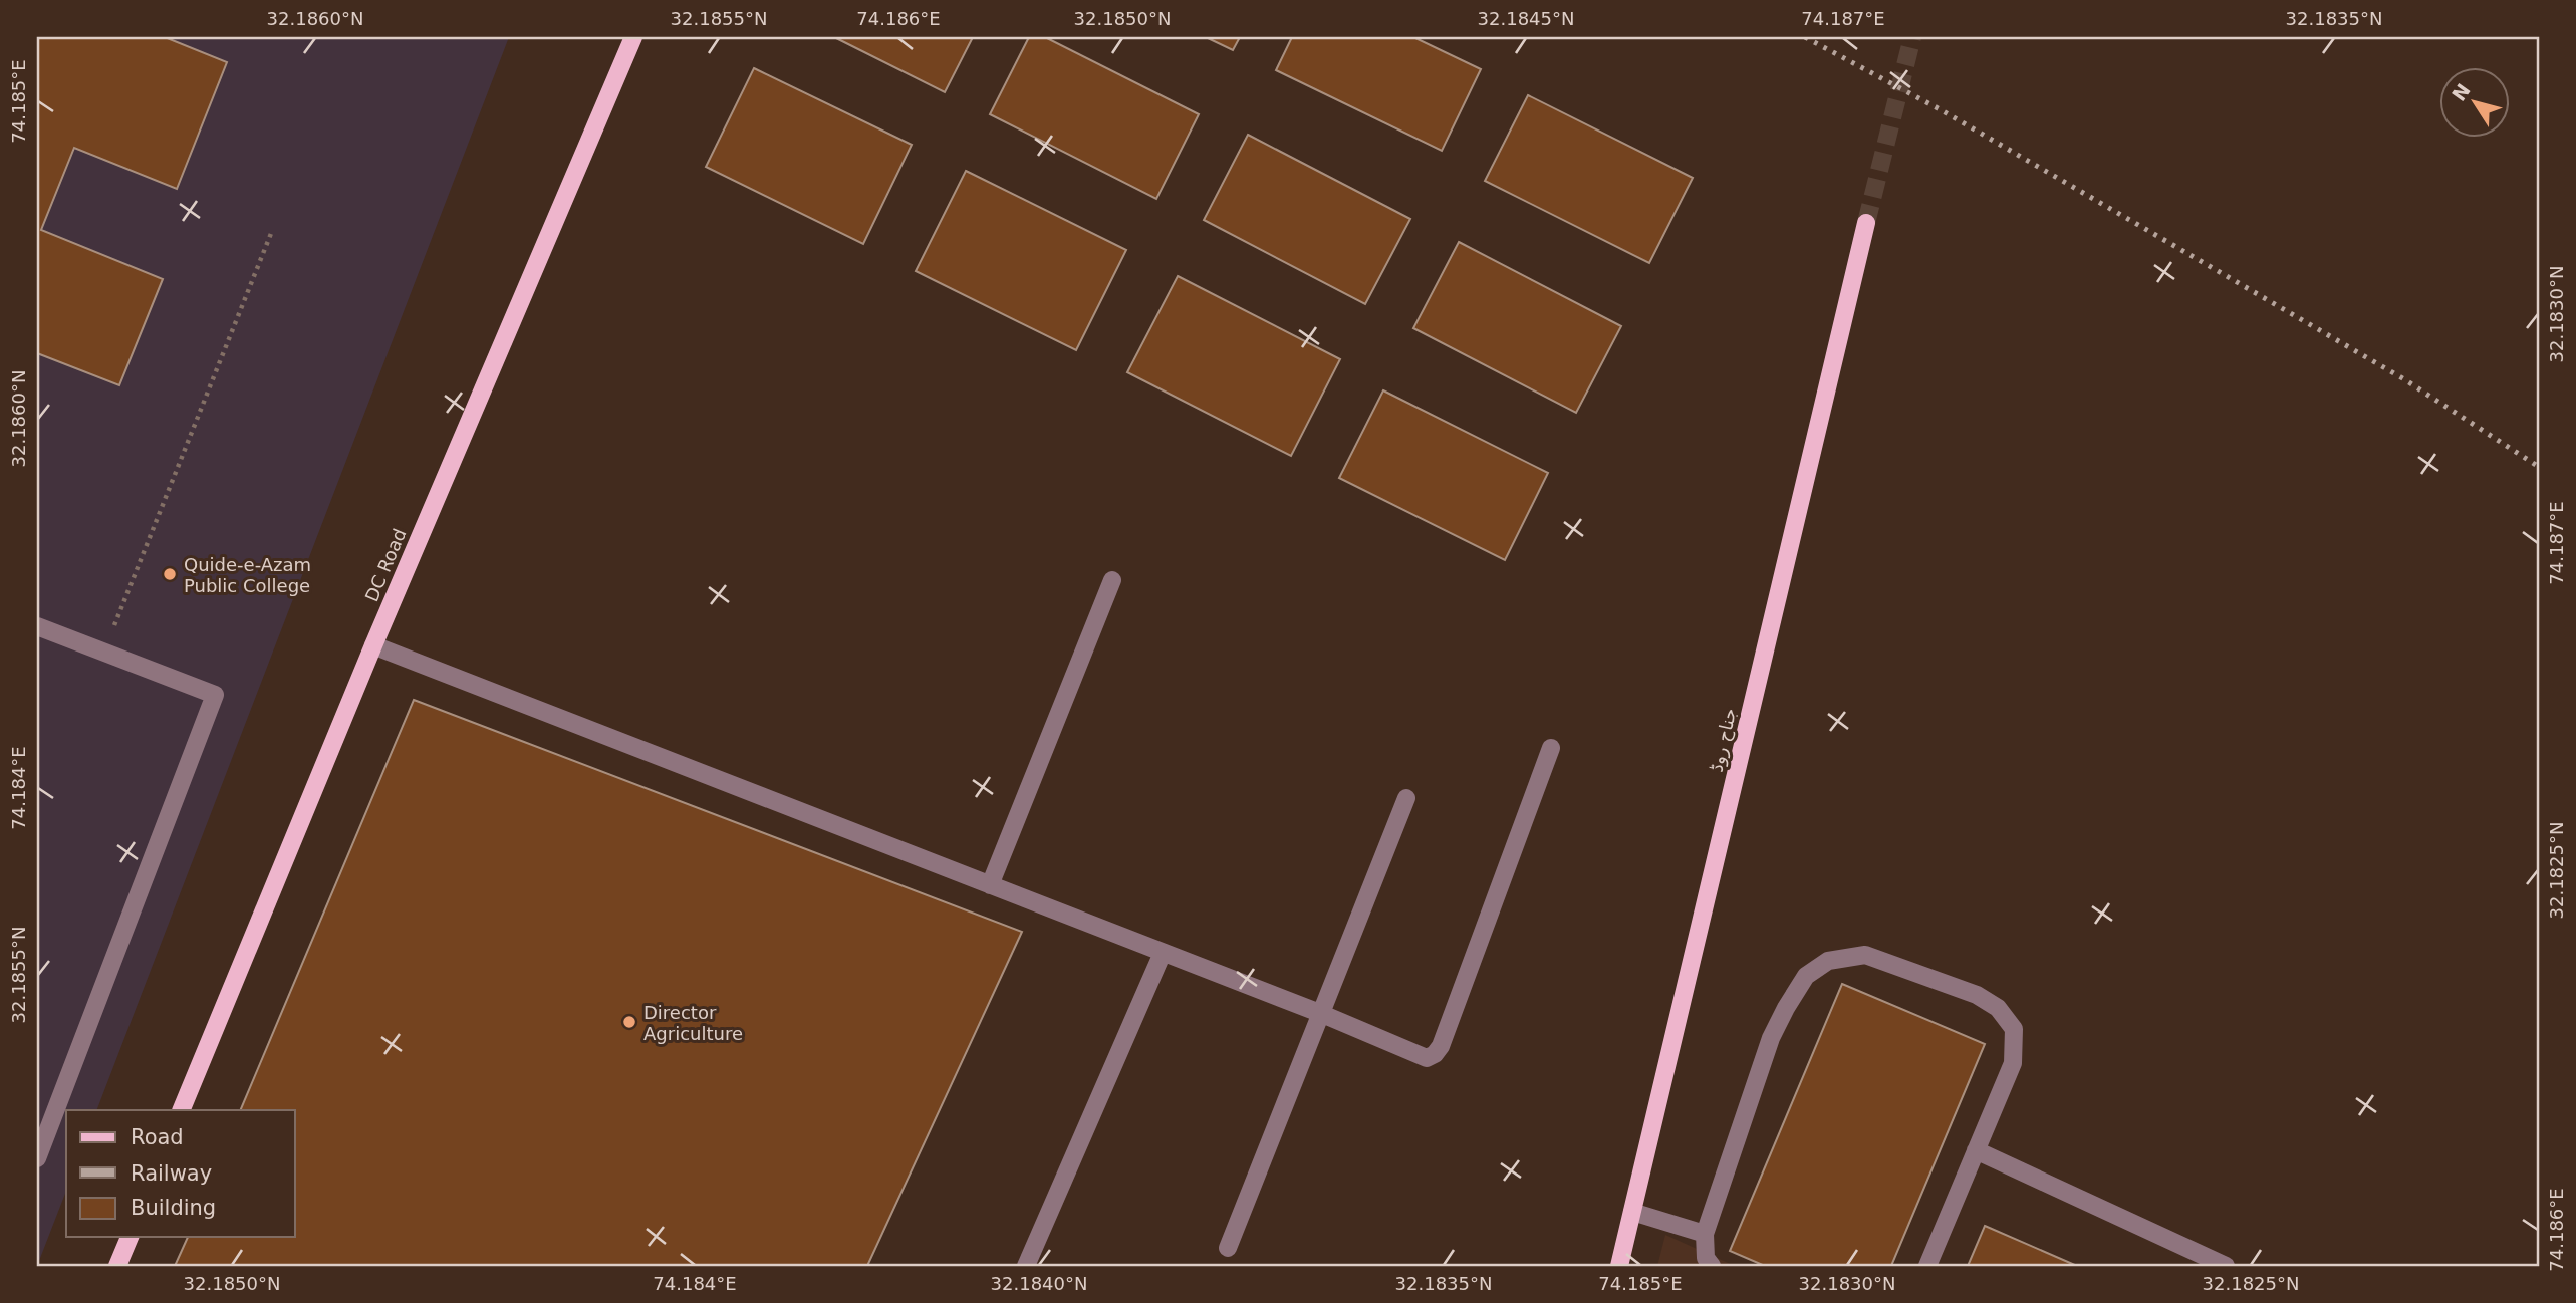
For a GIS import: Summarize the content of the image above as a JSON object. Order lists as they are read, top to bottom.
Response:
{
  "streets": {
    "main road": ["DC Road", "جناح روڈ"]
  },
  "places": ["Quide-e-Azam Public College", "Director Agriculture"],
  "legend": ["Road", "Railway", "Building"],
  "north": "top left",
  "coordinates": [
    "32.1860°N",
    "32.1855°N",
    "74.186°E",
    "32.1850°N",
    "32.1845°N",
    "74.187°E",
    "32.1835°N",
    "74.185°E",
    "32.1830°N",
    "74.184°E",
    "32.1825°N",
    "32.1840°N"
  ]
}
